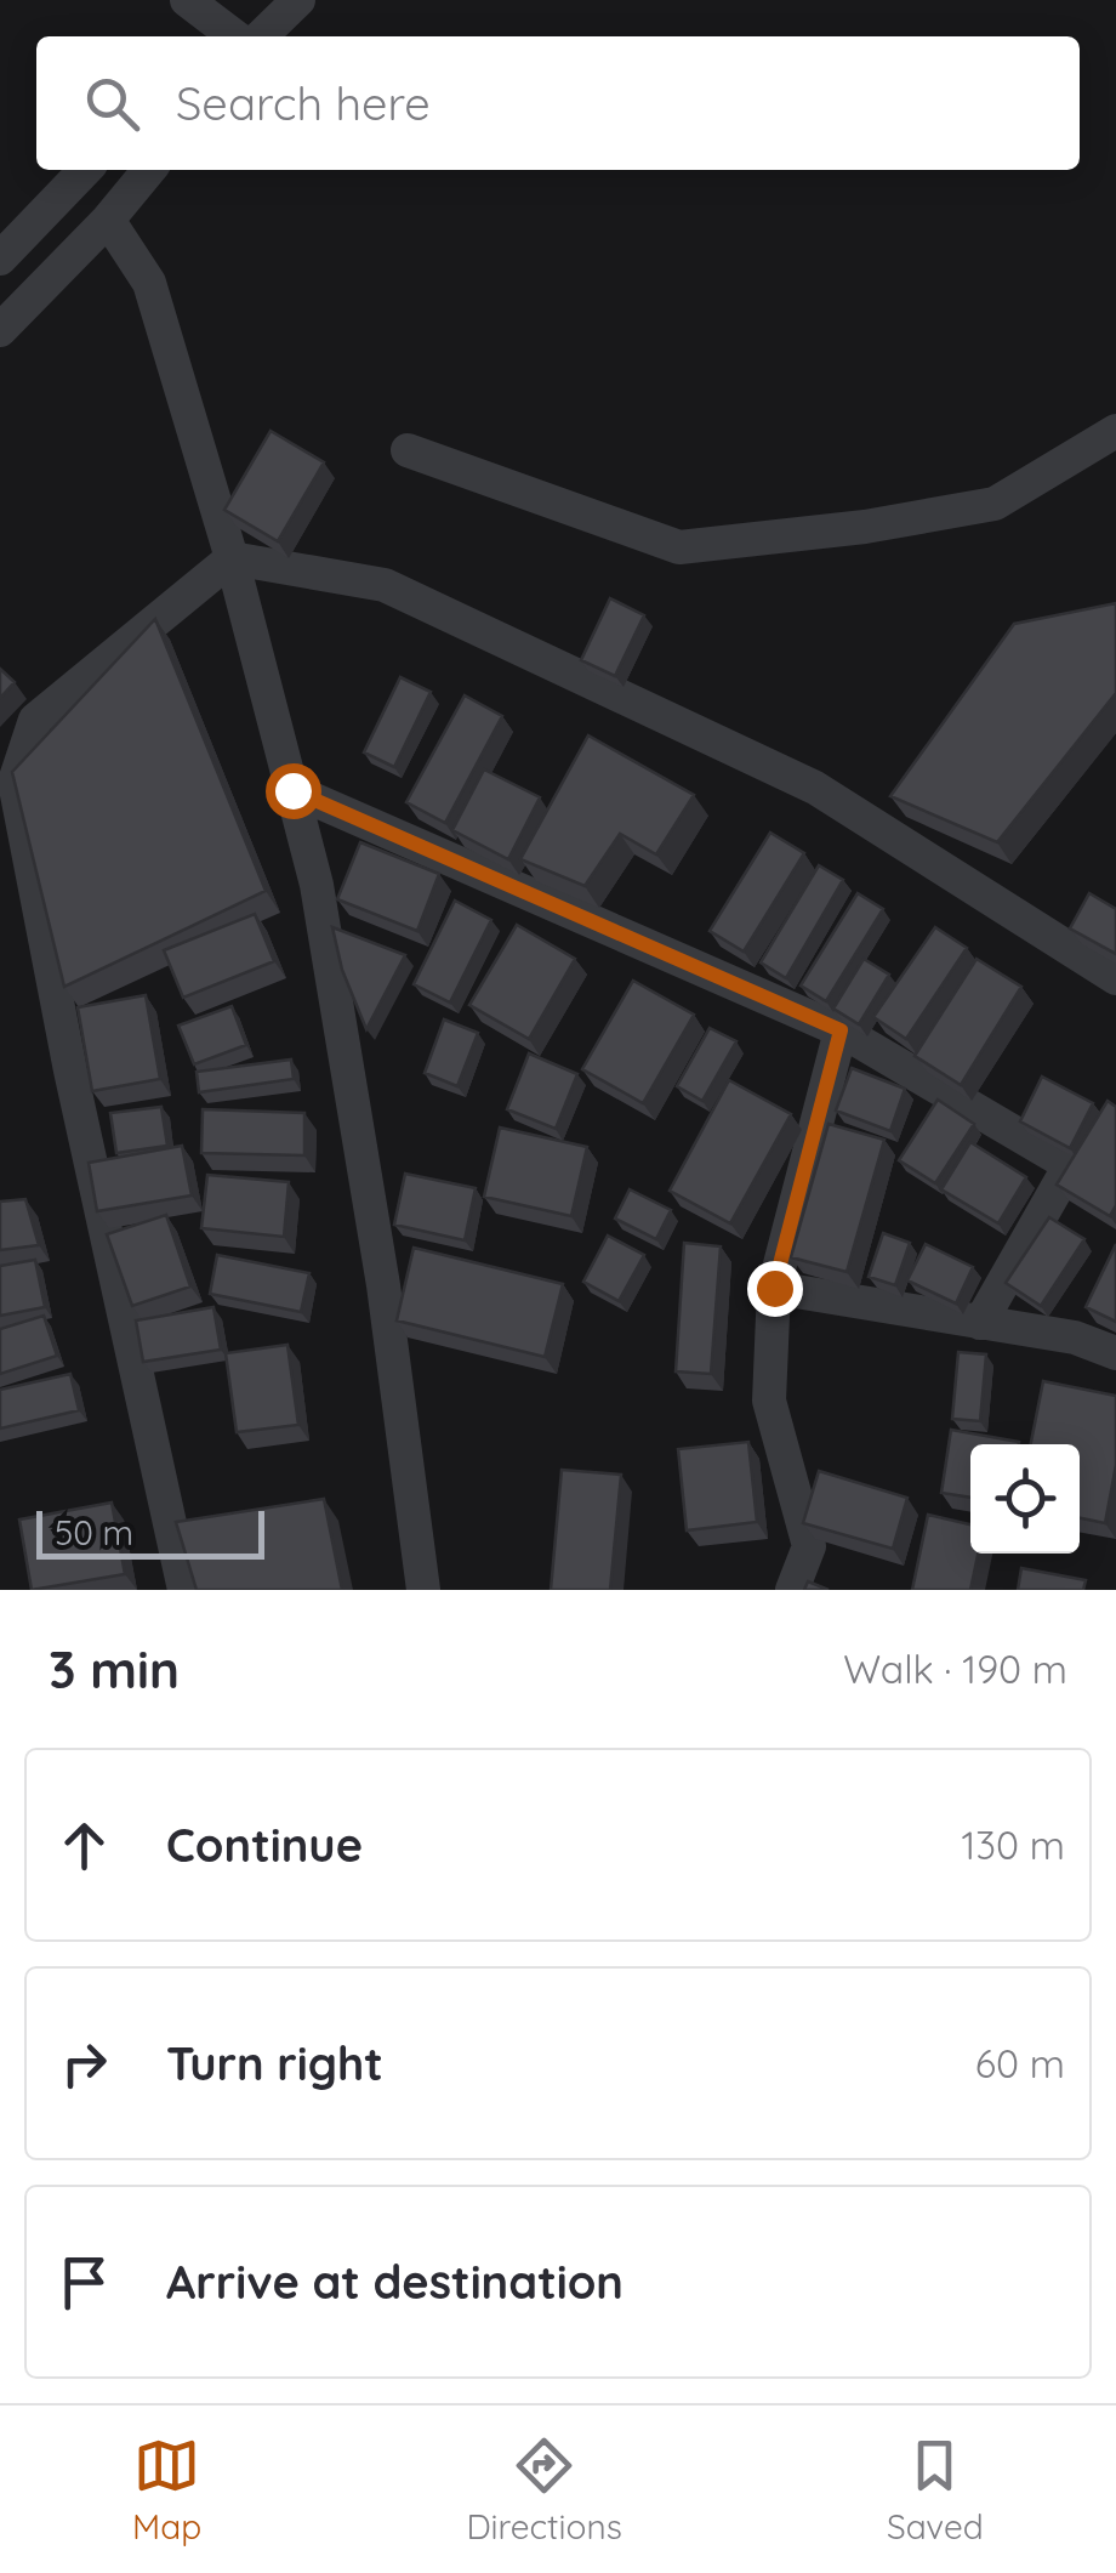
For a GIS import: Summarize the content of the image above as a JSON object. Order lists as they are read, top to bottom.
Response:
{
  "scale_bar": "50 m",
  "page": {
    "search": "Search here",
    "scale": "50 m",
    "heading": ["3 min", "Walk · 190 m"],
    "list": [
      ["Continue", "130 m"],
      ["Turn right", "60 m"],
      "Arrive at destination"
    ],
    "nav": ["Map", "Directions", "Saved"]
  }
}
